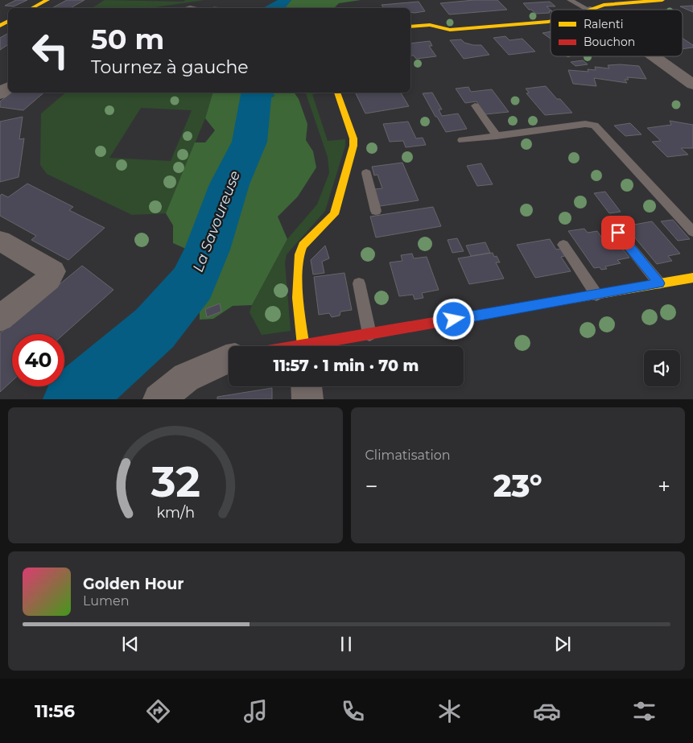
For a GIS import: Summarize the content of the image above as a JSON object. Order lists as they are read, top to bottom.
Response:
{
  "water": ["La Savoureuse"],
  "legend": ["Ralenti", "Bouchon"],
  "page": {
    "turn": ["50 m", "Tournez à gauche"],
    "limit": "40",
    "trip": "11:57 · 1 min · 70 m",
    "tile": "Climatisation",
    "heat": ["−", "23°", "+"],
    "song": ["Golden Hour", "Lumen"],
    "tabs": "11:56",
    "gauge": ["32", "km/h"]
  }
}
